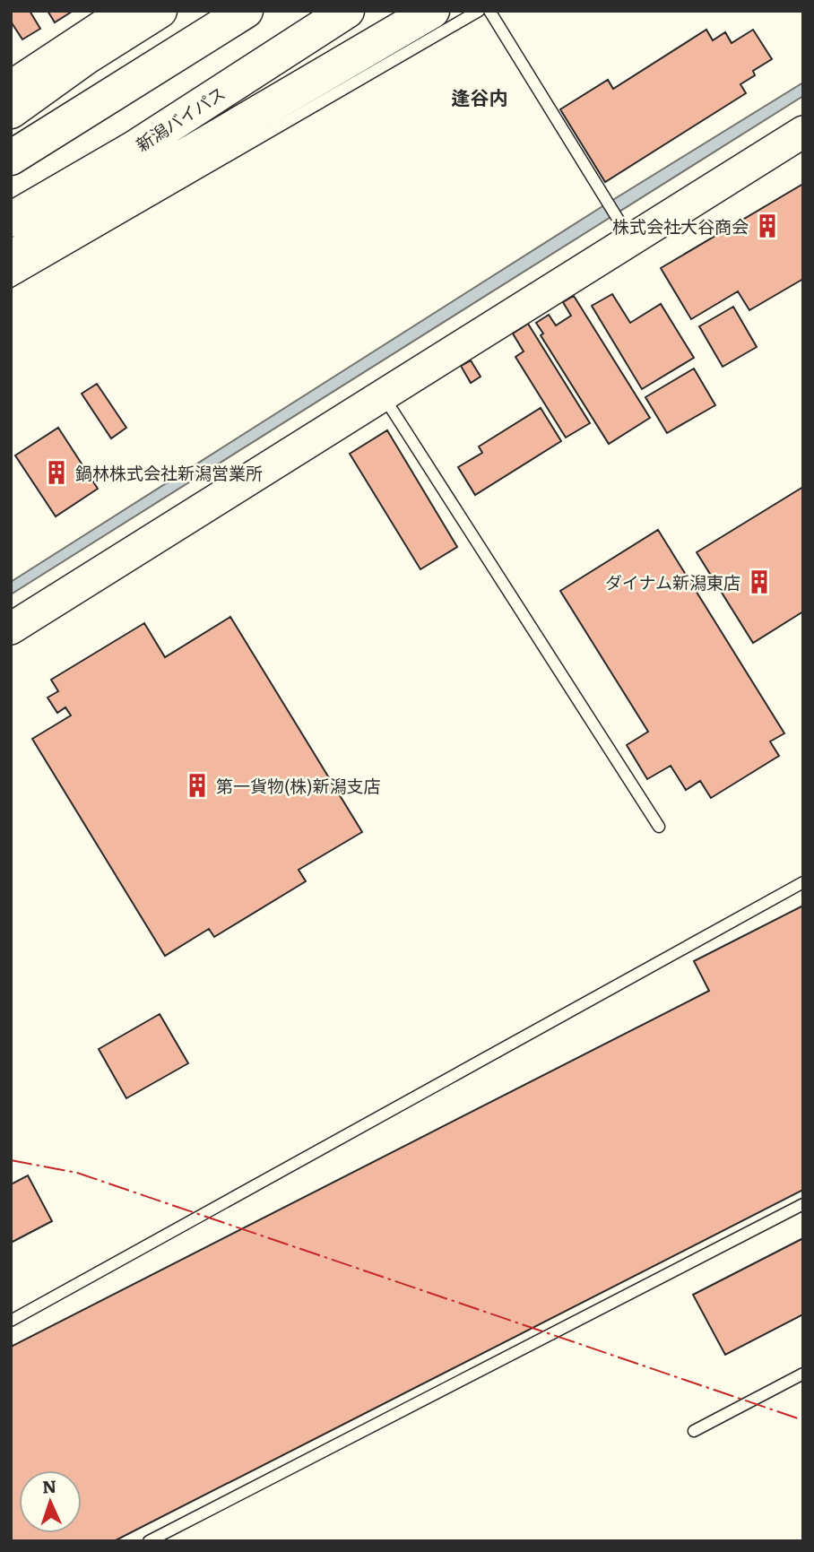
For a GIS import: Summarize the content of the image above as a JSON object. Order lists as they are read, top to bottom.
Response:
{
  "streets": {
    "highway": ["新潟バイパス"]
  },
  "districts": ["逢谷内"],
  "places": {
    "building": [
      "株式会社大谷商会",
      "鍋林株式会社新潟営業所",
      "ダイナム新潟東店",
      "第一貨物(株)新潟支店"
    ]
  },
  "north": "top"
}
